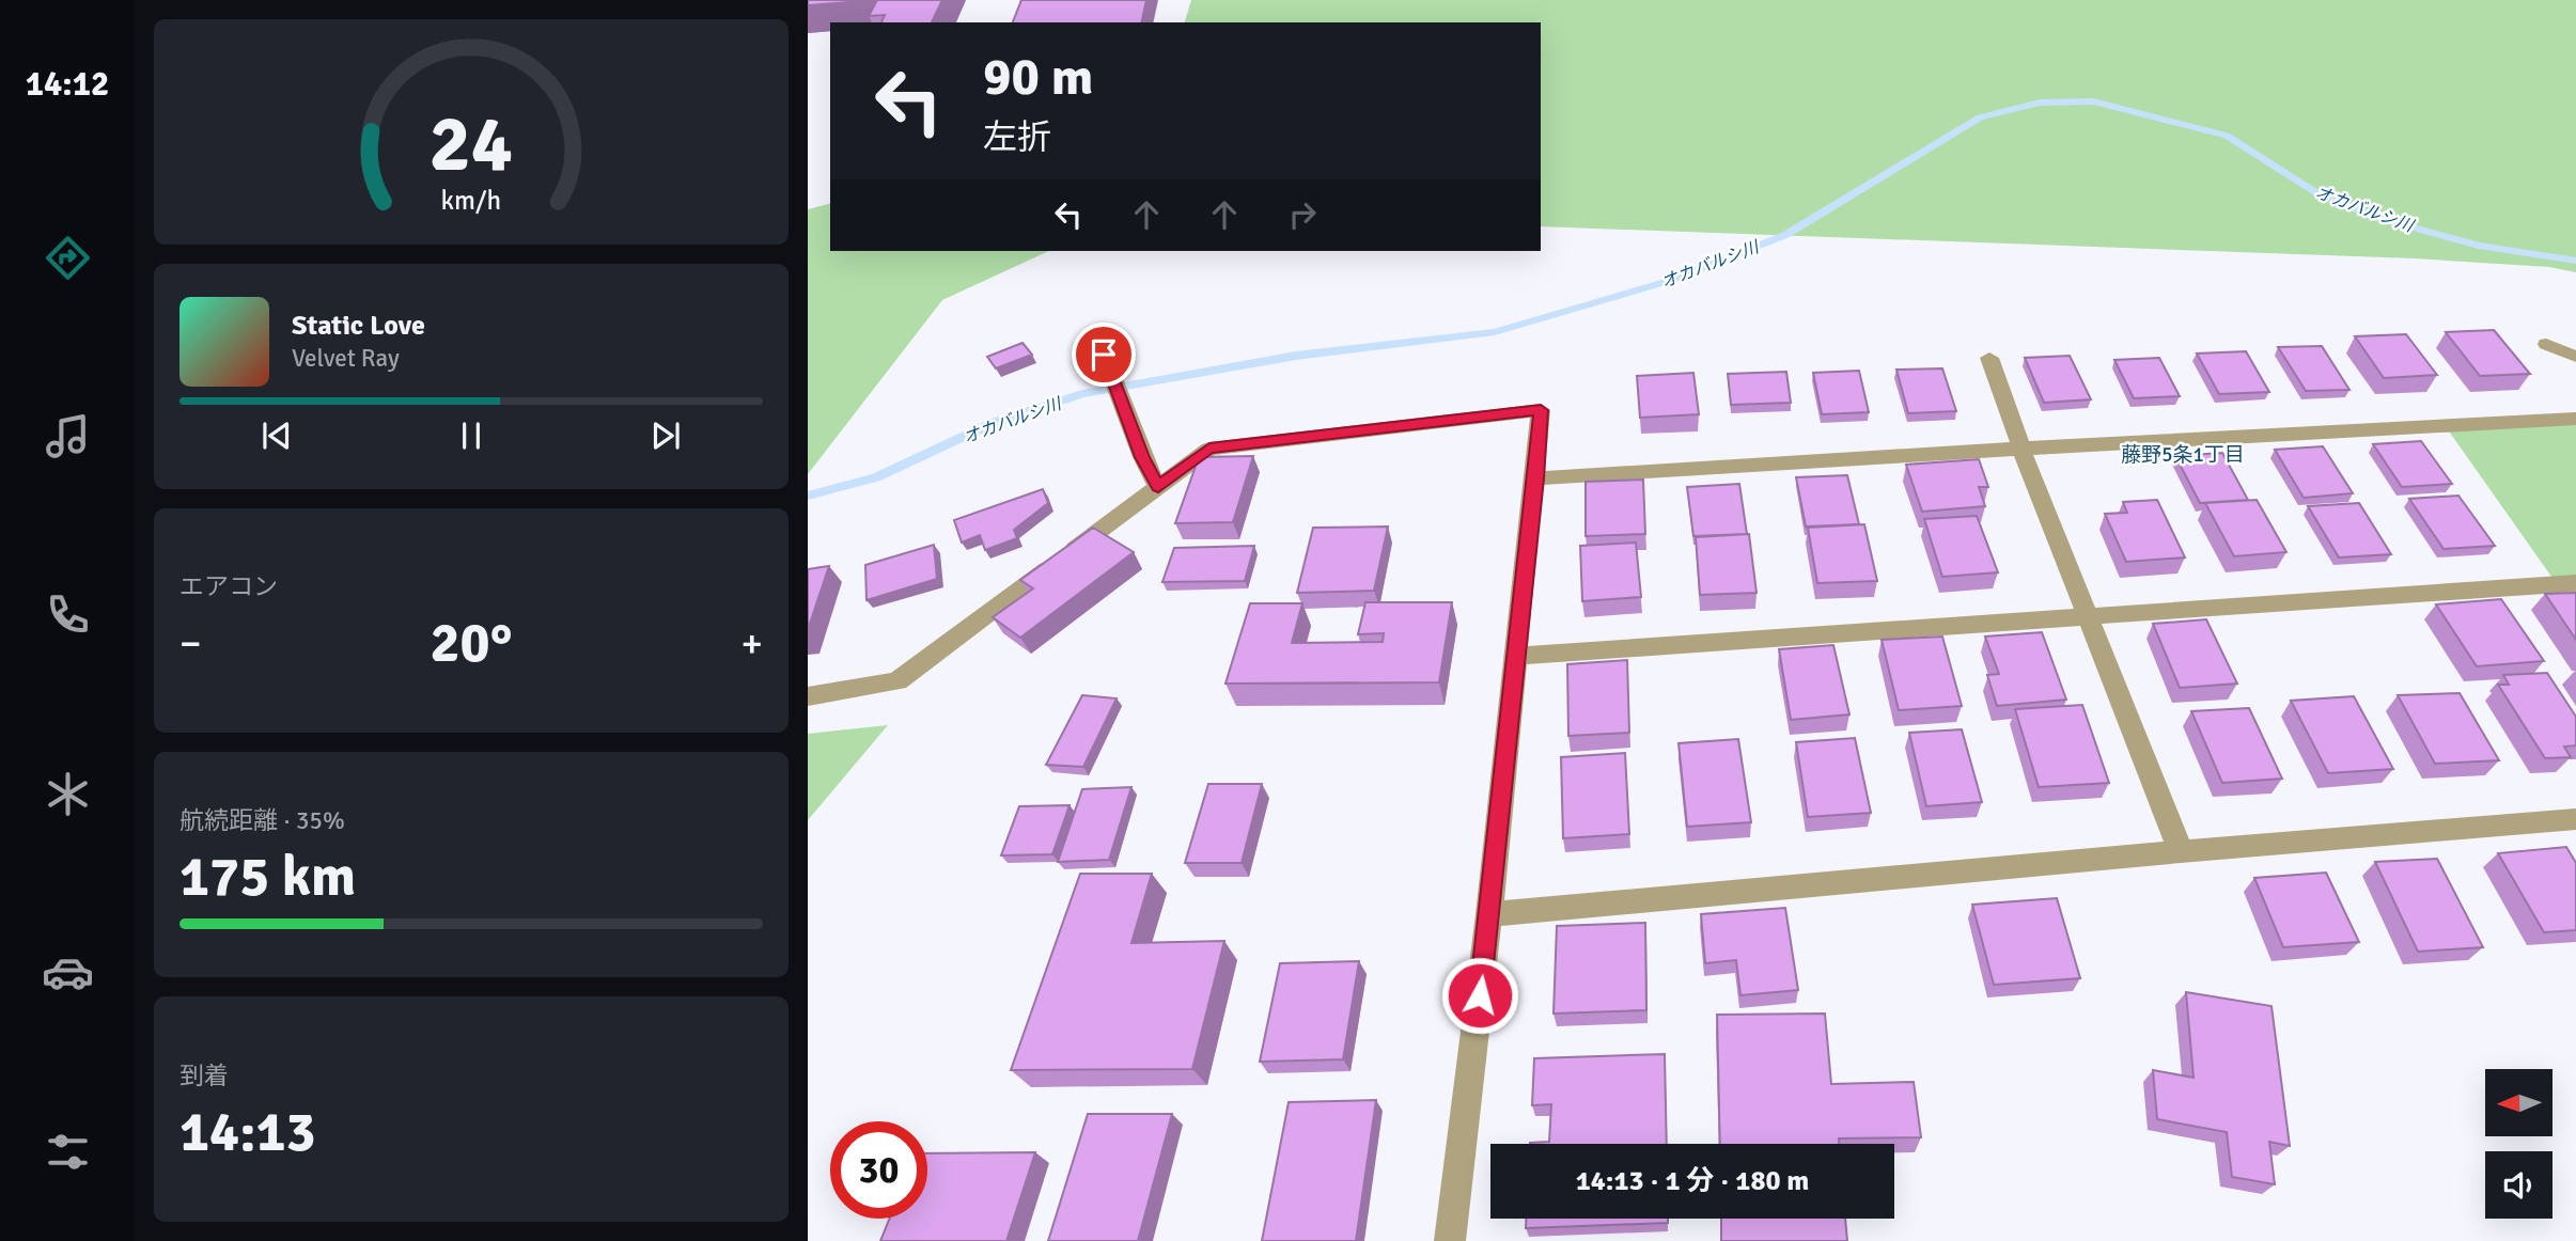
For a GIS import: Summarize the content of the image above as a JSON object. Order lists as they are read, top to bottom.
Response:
{
  "districts": ["藤野5条1丁目"],
  "water": ["オカバルシ川"],
  "north": "left",
  "page": {
    "tabs": "14:12",
    "turn": ["90 m", "左折"],
    "song": ["Static Love", "Velvet Ray"],
    "tile": [
      "エアコン",
      ["航続距離 · 35%", "175 km"],
      ["到着", "14:13"]
    ],
    "heat": ["−", "20°", "+"],
    "limit": "30",
    "trip": "14:13 · 1 分 · 180 m",
    "gauge": ["24", "km/h"]
  }
}
